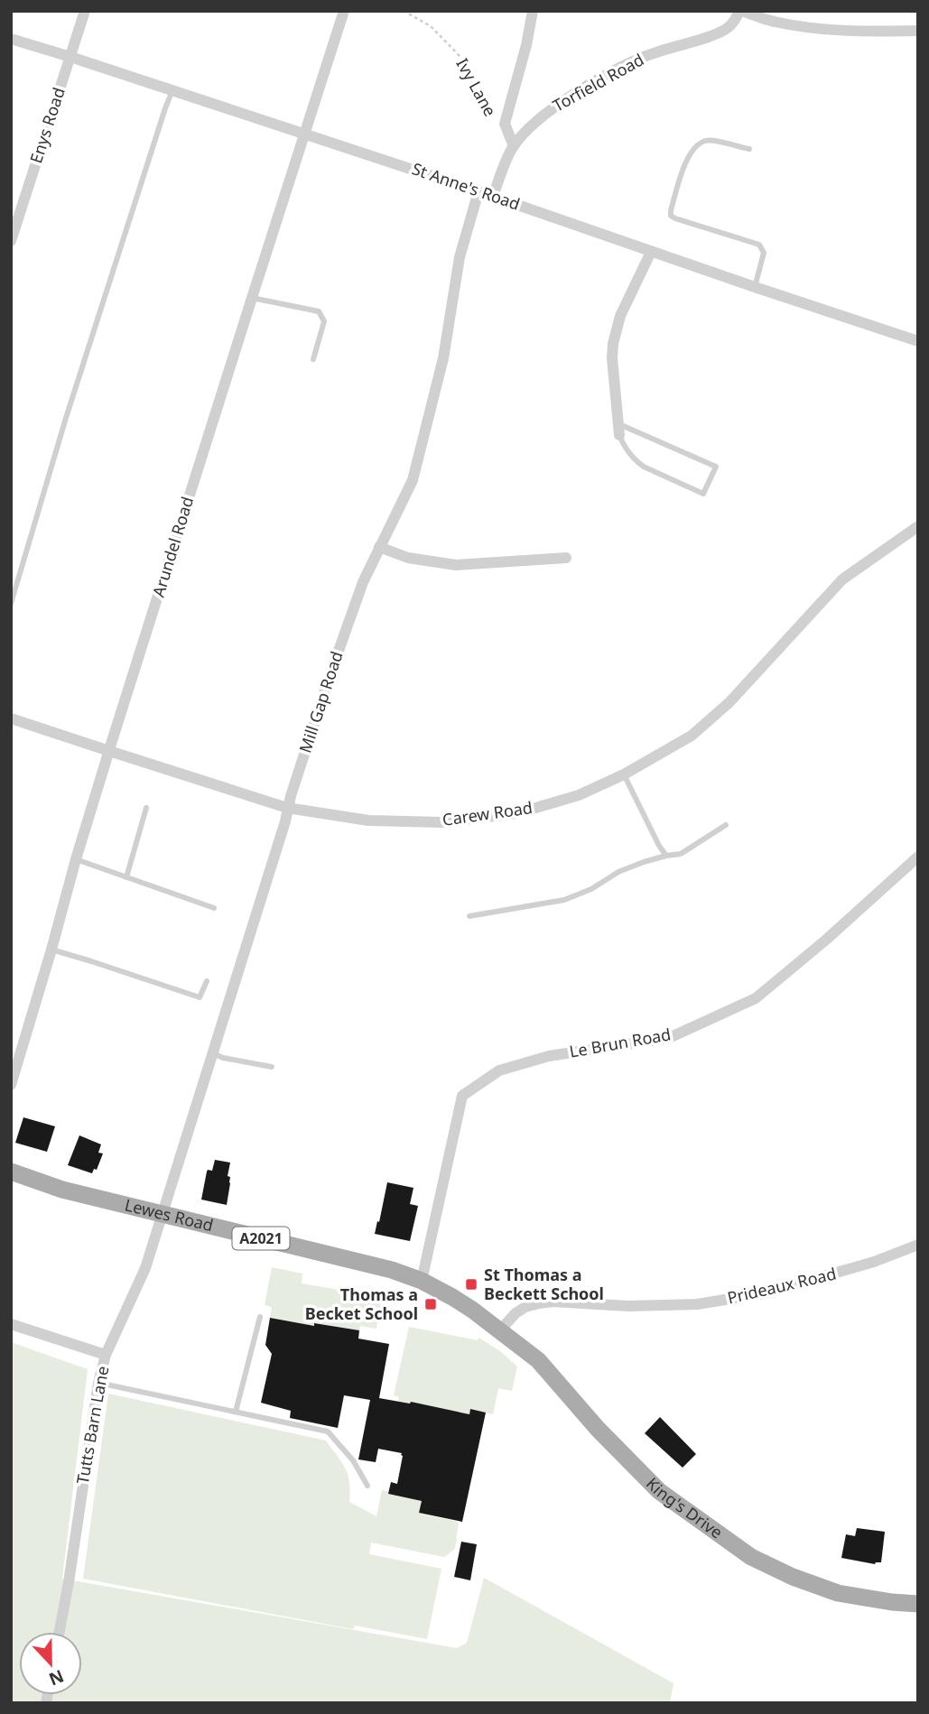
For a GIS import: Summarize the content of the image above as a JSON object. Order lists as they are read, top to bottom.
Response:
{
  "streets": {
    "main road": ["Lewes Road", "A2021", "King's Drive"],
    "street": [
      "Torfield Road",
      "Enys Road",
      "St Anne's Road",
      "Arundel Road",
      "Mill Gap Road",
      "Carew Road",
      "Le Brun Road",
      "Prideaux Road",
      "Tutts Barn Lane"
    ],
    "path": ["Ivy Lane"]
  },
  "crossings": [
    ["Torfield Road", "St Anne's Road"],
    ["Enys Road", "St Anne's Road"],
    ["St Anne's Road", "Arundel Road"],
    ["St Anne's Road", "Mill Gap Road"],
    ["Arundel Road", "Carew Road"],
    ["Mill Gap Road", "Carew Road"],
    ["Mill Gap Road", "Lewes Road"],
    ["Mill Gap Road", "Tutts Barn Lane"],
    ["Le Brun Road", "Lewes Road"],
    ["Lewes Road", "Prideaux Road"],
    ["Lewes Road", "Tutts Barn Lane"],
    ["Lewes Road", "King's Drive"],
    ["Prideaux Road", "King's Drive"]
  ],
  "places": {
    "transit": ["St Thomas a Beckett School", "Thomas a Becket School"]
  },
  "north": "bottom"
}
